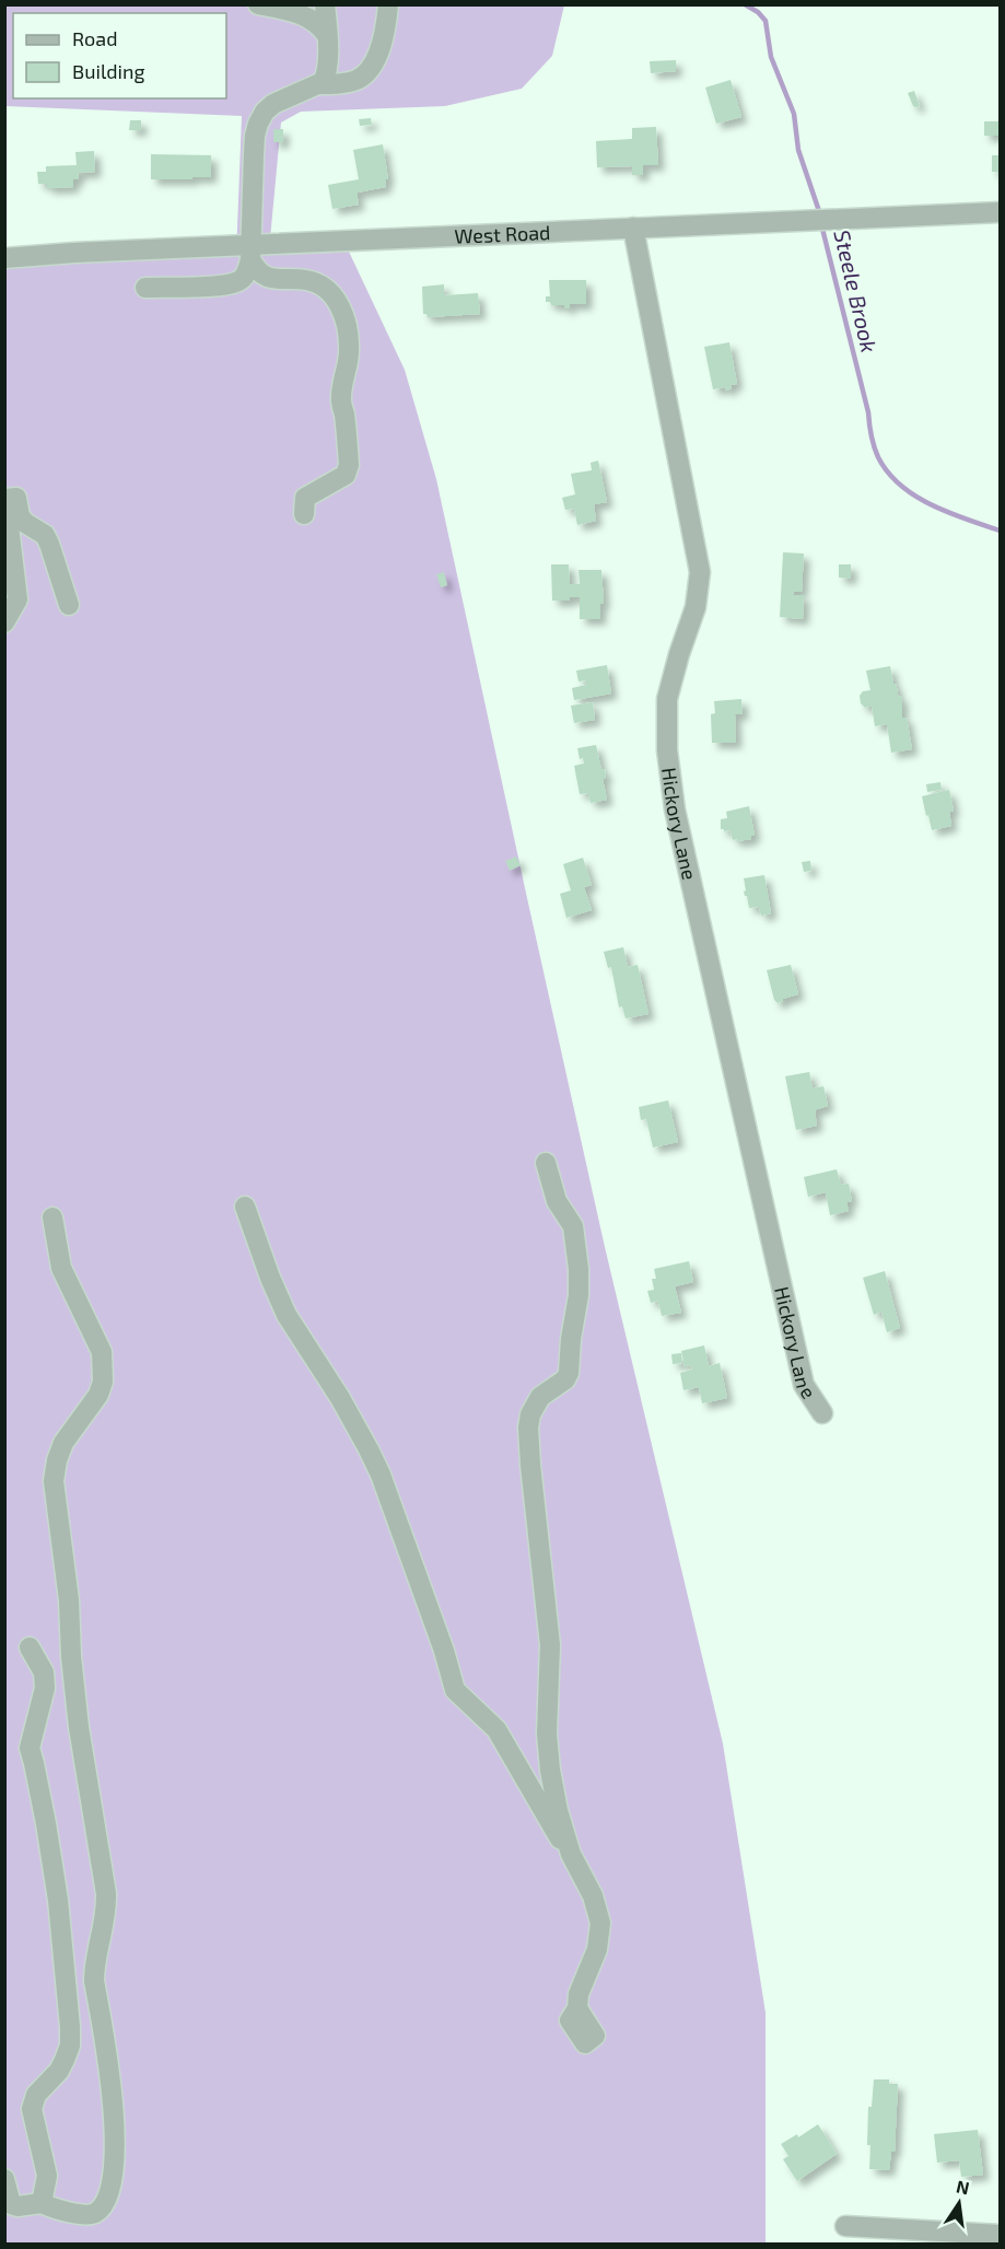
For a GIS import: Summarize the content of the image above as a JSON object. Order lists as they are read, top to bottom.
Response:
{
  "streets": {
    "street": ["West Road", "Hickory Lane"]
  },
  "crossings": [
    ["West Road", "Hickory Lane"]
  ],
  "water": ["Steele Brook"],
  "legend": ["Road", "Building"],
  "north": "top"
}
